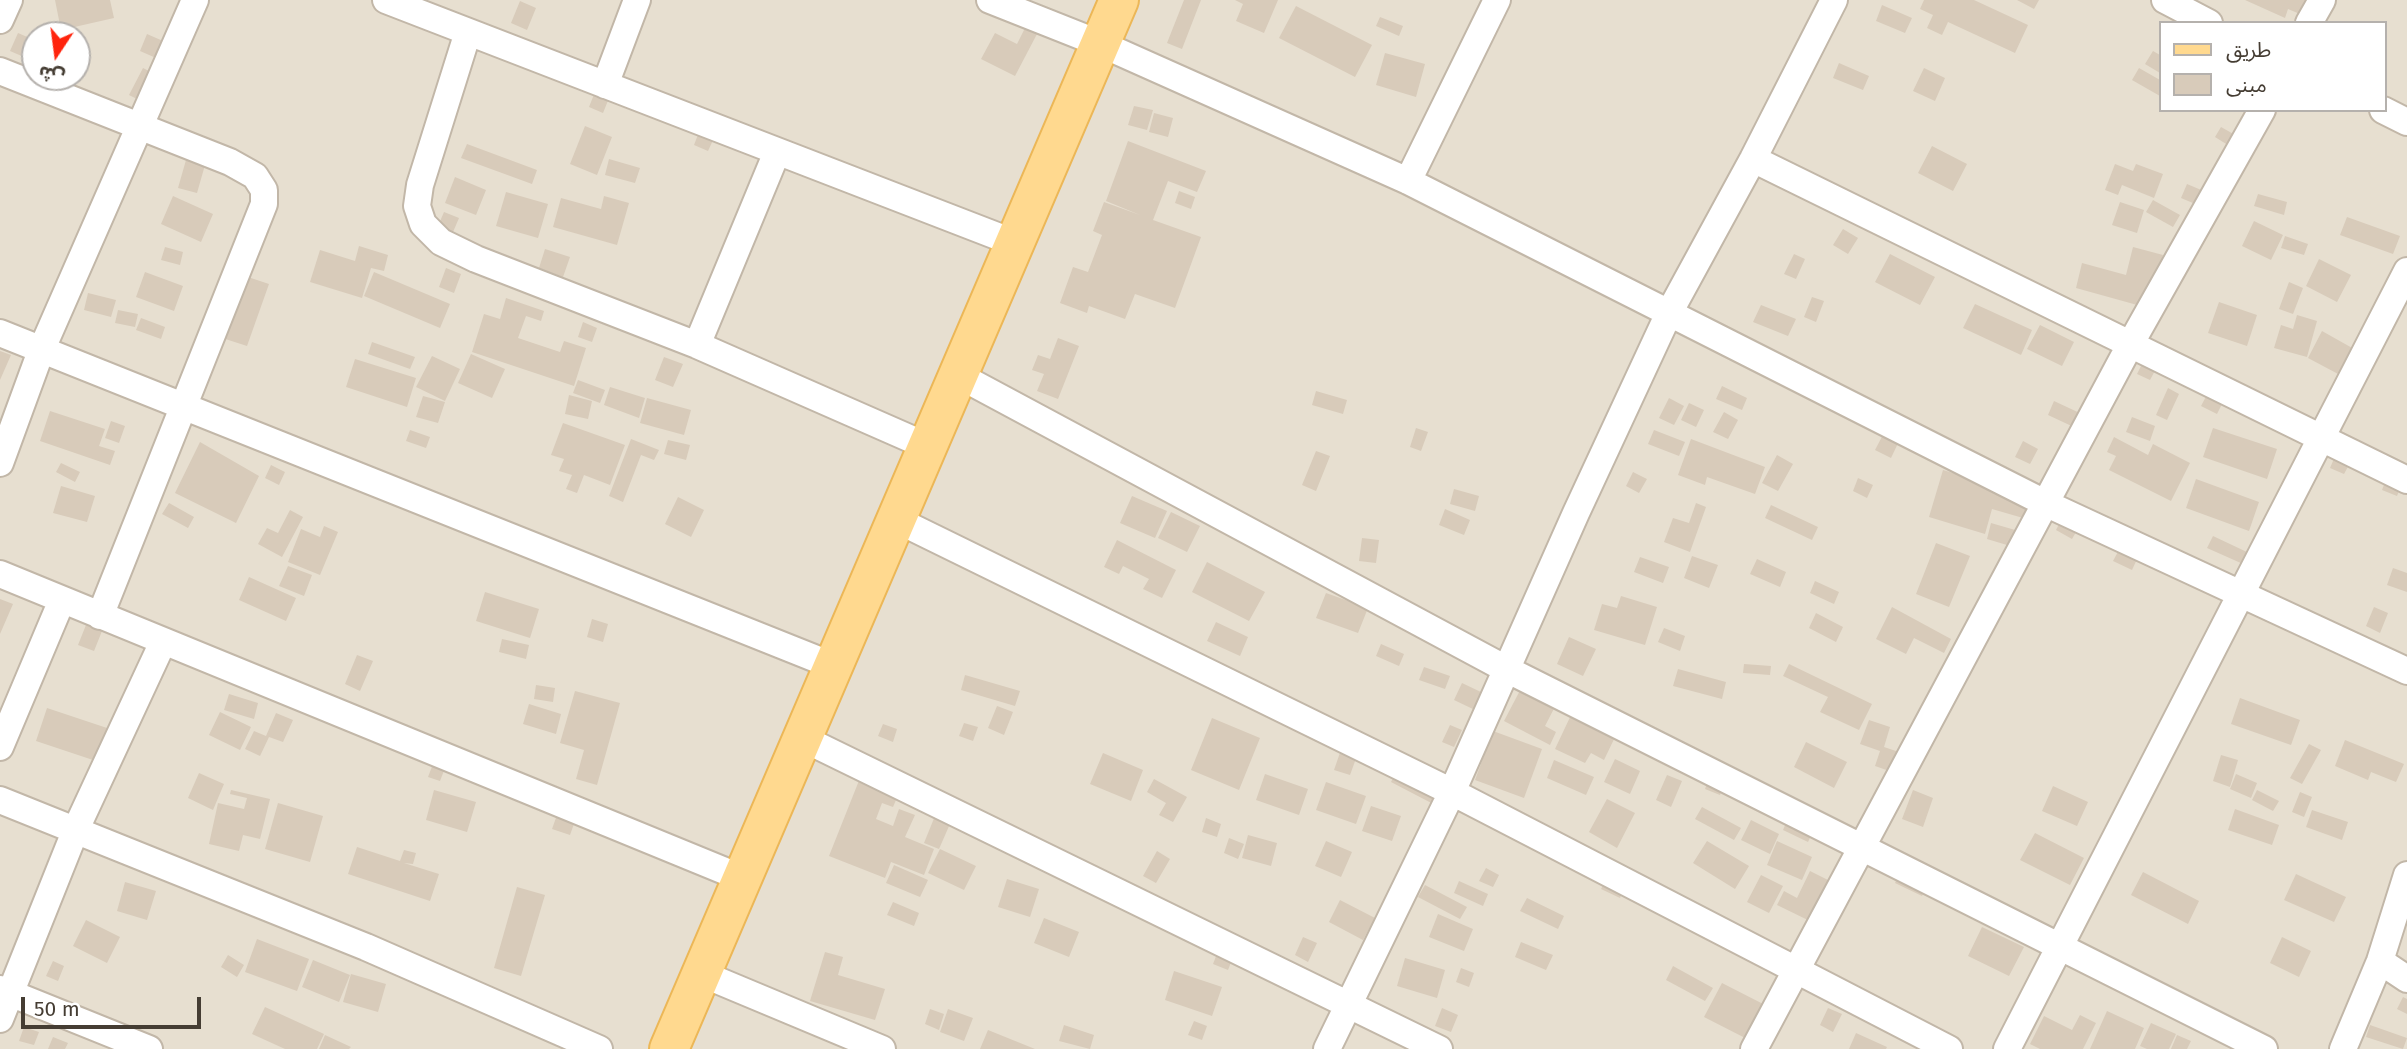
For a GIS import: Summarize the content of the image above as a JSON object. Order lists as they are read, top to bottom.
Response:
{
  "legend": ["طريق", "مبنى"],
  "scale_bar": "50 m",
  "north": "bottom"
}
